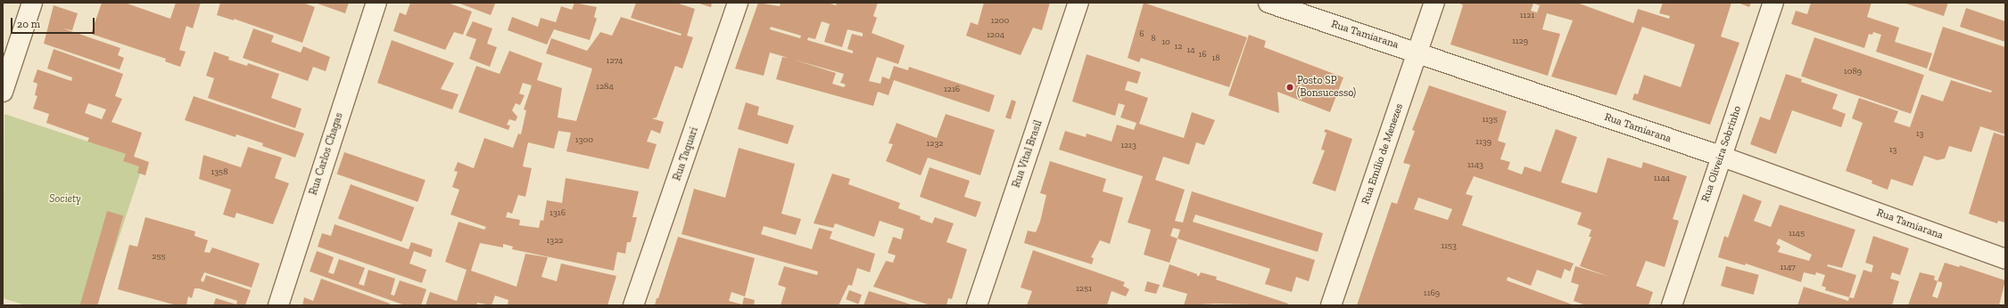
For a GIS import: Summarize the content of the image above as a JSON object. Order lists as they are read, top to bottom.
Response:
{
  "streets": {
    "street": [
      "Rua Tamiarana",
      "Rua Carlos Chagas",
      "Rua Taquari",
      "Rua Vital Brasil",
      "Rua Emílio de Menezes",
      "Rua Oliveira Sobrinho"
    ]
  },
  "crossings": [
    ["Rua Tamiarana", "Rua Emílio de Menezes"],
    ["Rua Tamiarana", "Rua Oliveira Sobrinho"]
  ],
  "parks": ["Society"],
  "places": ["Posto SP (Bonsucesso)"],
  "house_numbers": [
    "1121",
    "1200",
    "6",
    "1204",
    "8",
    "1129",
    "10",
    "12",
    "14",
    "16",
    "18",
    "1274",
    "1089",
    "1284",
    "1216",
    "1135",
    "13",
    "1300",
    "1139",
    "1232",
    "1213",
    "13",
    "1143",
    "1358",
    "1144",
    "1316",
    "1145",
    "1322",
    "1153",
    "255",
    "1147",
    "1251",
    "1169"
  ],
  "scale_bar": "20 m"
}
